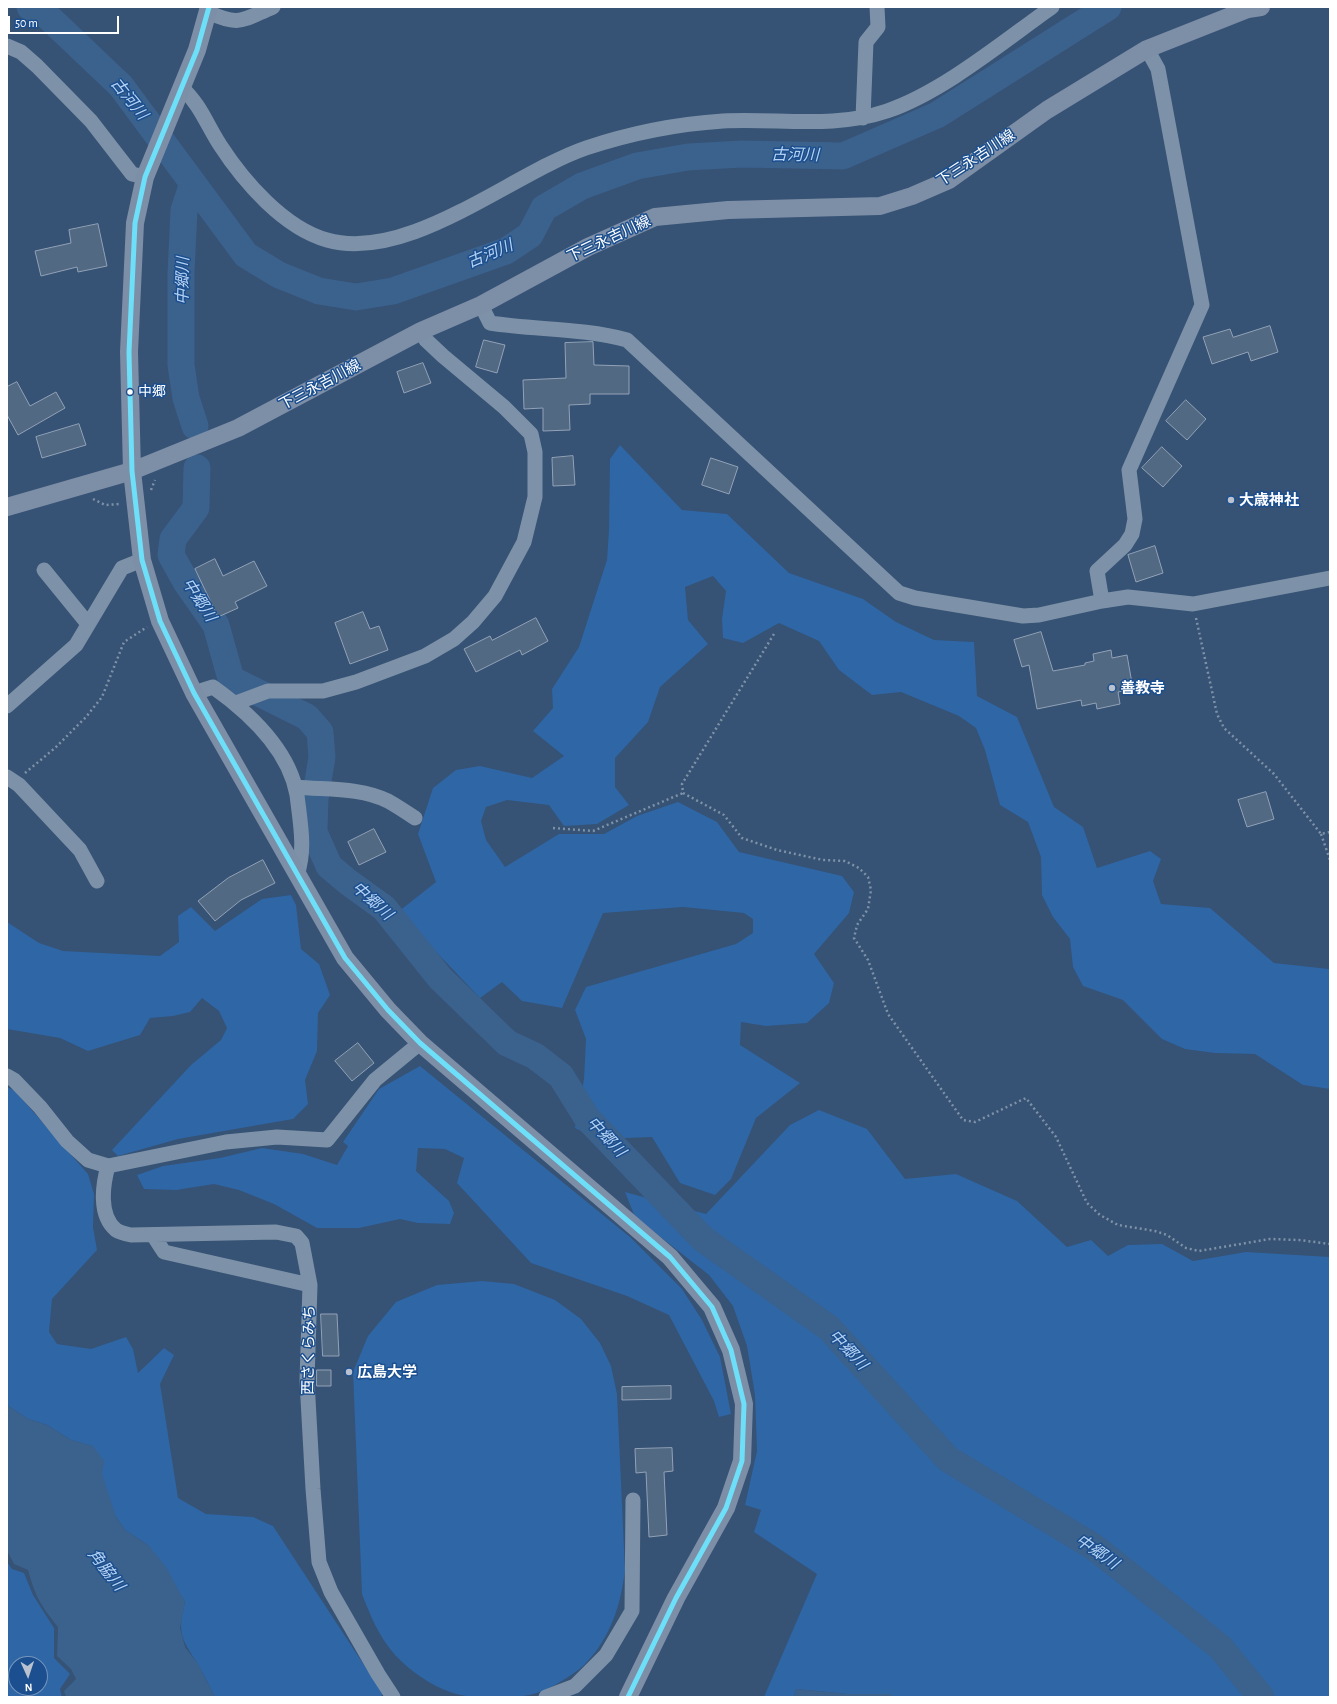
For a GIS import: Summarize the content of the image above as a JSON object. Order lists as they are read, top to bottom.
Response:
{
  "streets": {
    "main road": ["下三永吉川線"],
    "street": ["西さくらみち"]
  },
  "water": ["古河川", "中郷川", "角脇川"],
  "places": [
    "中郷",
    "大歳神社",
    "善教寺",
    "広島大学"
  ],
  "scale_bar": "50 m",
  "north": "bottom"
}
